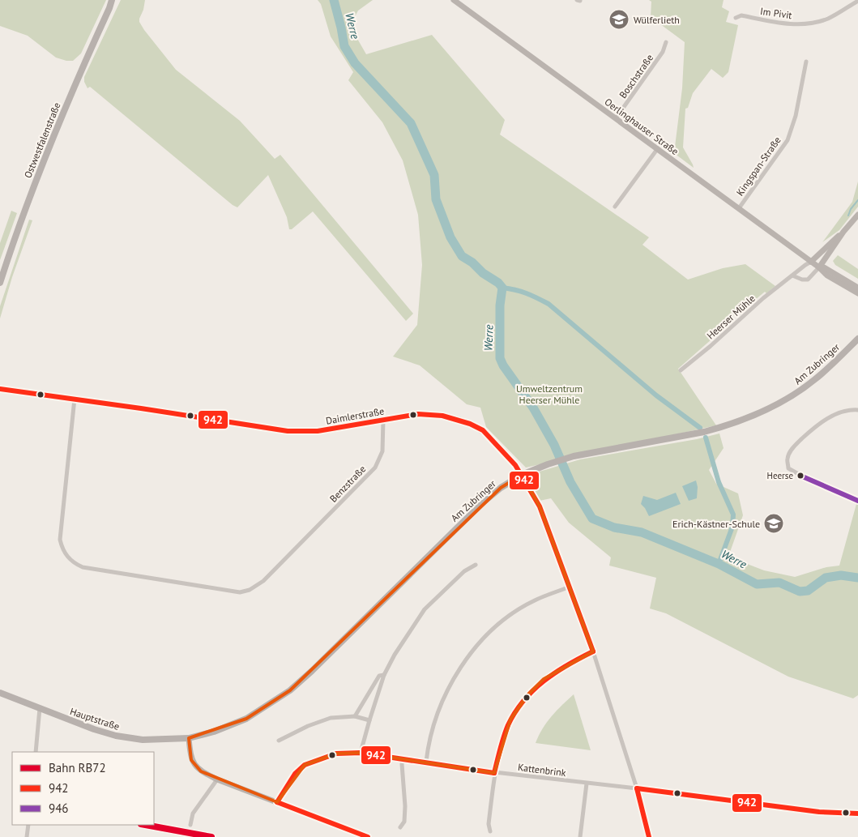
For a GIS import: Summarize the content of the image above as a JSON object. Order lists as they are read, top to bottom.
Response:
{
  "streets": {
    "main road": ["Ostwestfalenstraße", "Am Zubringer", "Hauptstraße"],
    "street": [
      "Im Pivit",
      "Boschstraße",
      "Oerlinghauser Straße",
      "Kingspan-Straße",
      "Heerser Mühle",
      "Daimlerstraße",
      "Benzstraße",
      "Kattenbrink"
    ]
  },
  "crossings": [
    ["Boschstraße", "Oerlinghauser Straße"],
    ["Oerlinghauser Straße", "Kingspan-Straße"],
    ["Oerlinghauser Straße", "Heerser Mühle"],
    ["Am Zubringer", "Daimlerstraße"],
    ["Am Zubringer", "Hauptstraße"],
    ["Daimlerstraße", "Benzstraße"]
  ],
  "water": ["Werre"],
  "parks": ["Umweltzentrum Heerser Mühle"],
  "places": {
    "school or university": ["Wülferlieth", "Erich-Kästner-Schule"],
    "other": ["Heerse"]
  },
  "lines": ["transit line 942", "transit line 946", "rail line RB72"],
  "legend": ["Bahn RB72", "942", "946"]
}
